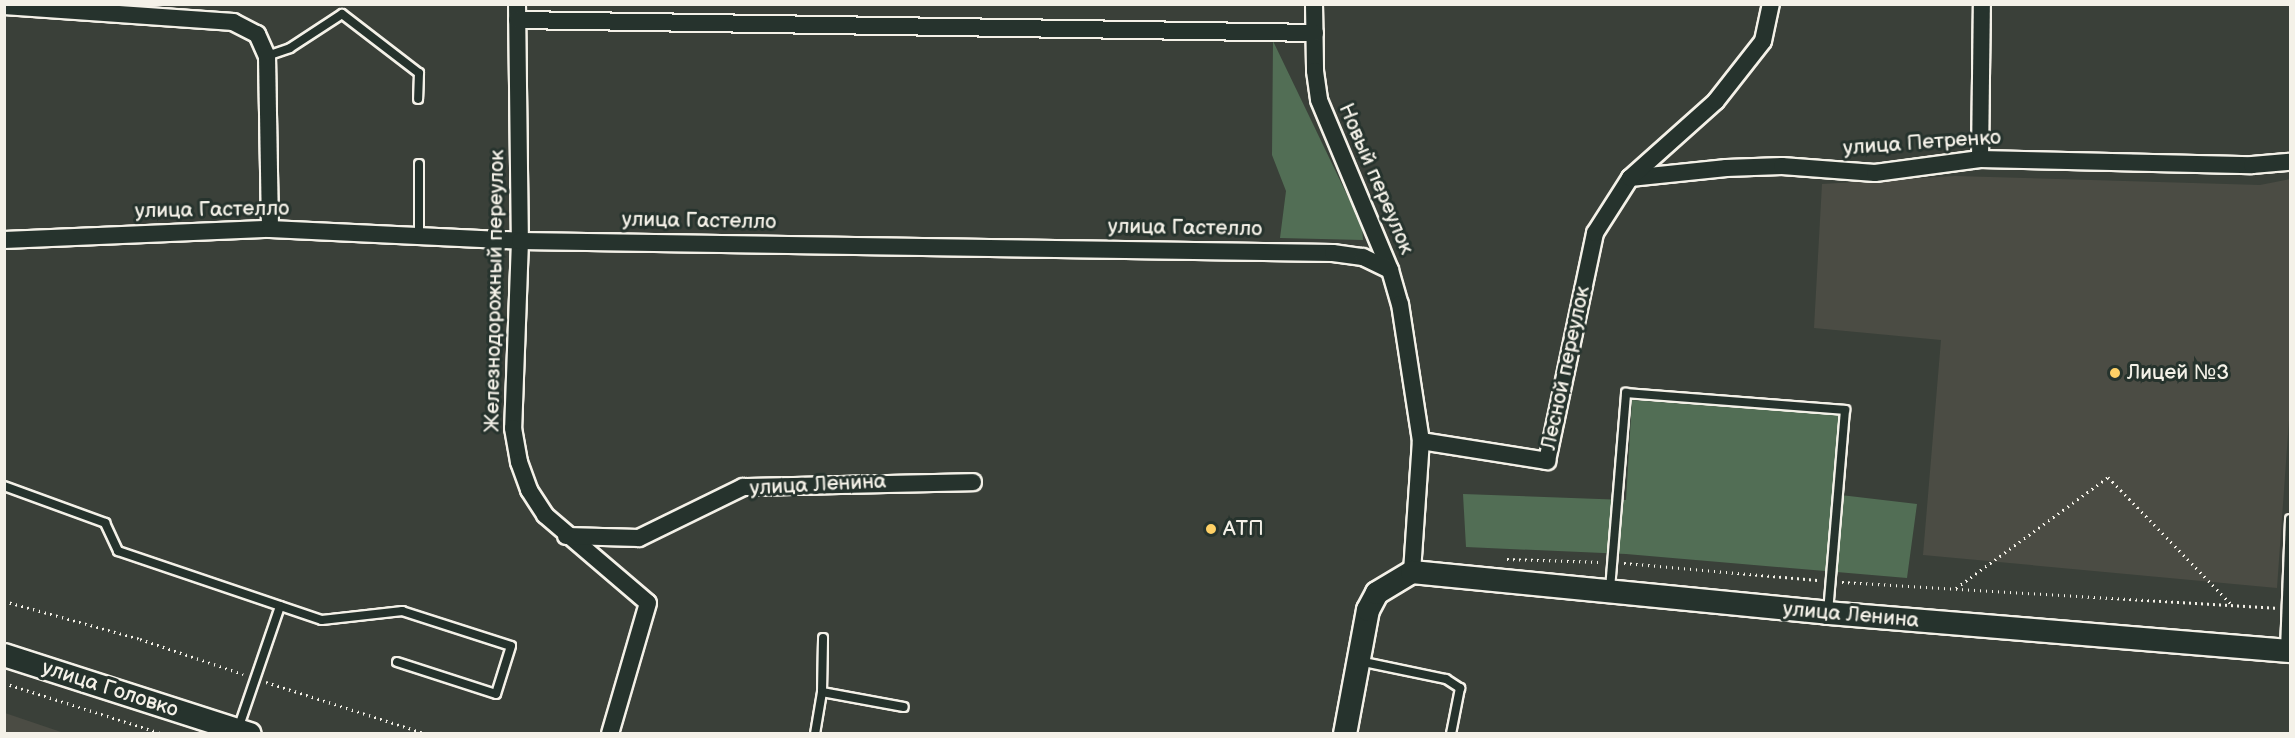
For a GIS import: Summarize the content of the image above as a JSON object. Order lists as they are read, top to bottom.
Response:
{
  "streets": {
    "street": [
      "улица Петренко",
      "Новый переулок",
      "улица Гастелло",
      "Железнодорожный переулок",
      "Лесной переулок",
      "улица Ленина",
      "улица Головко"
    ]
  },
  "crossings": [
    ["улица Петренко", "Лесной переулок"],
    ["Новый переулок", "улица Гастелло"],
    ["Новый переулок", "Лесной переулок"],
    ["улица Гастелло", "Железнодорожный переулок"],
    ["Железнодорожный переулок", "улица Ленина"]
  ],
  "places": ["Лицей №3", "АТП"]
}
